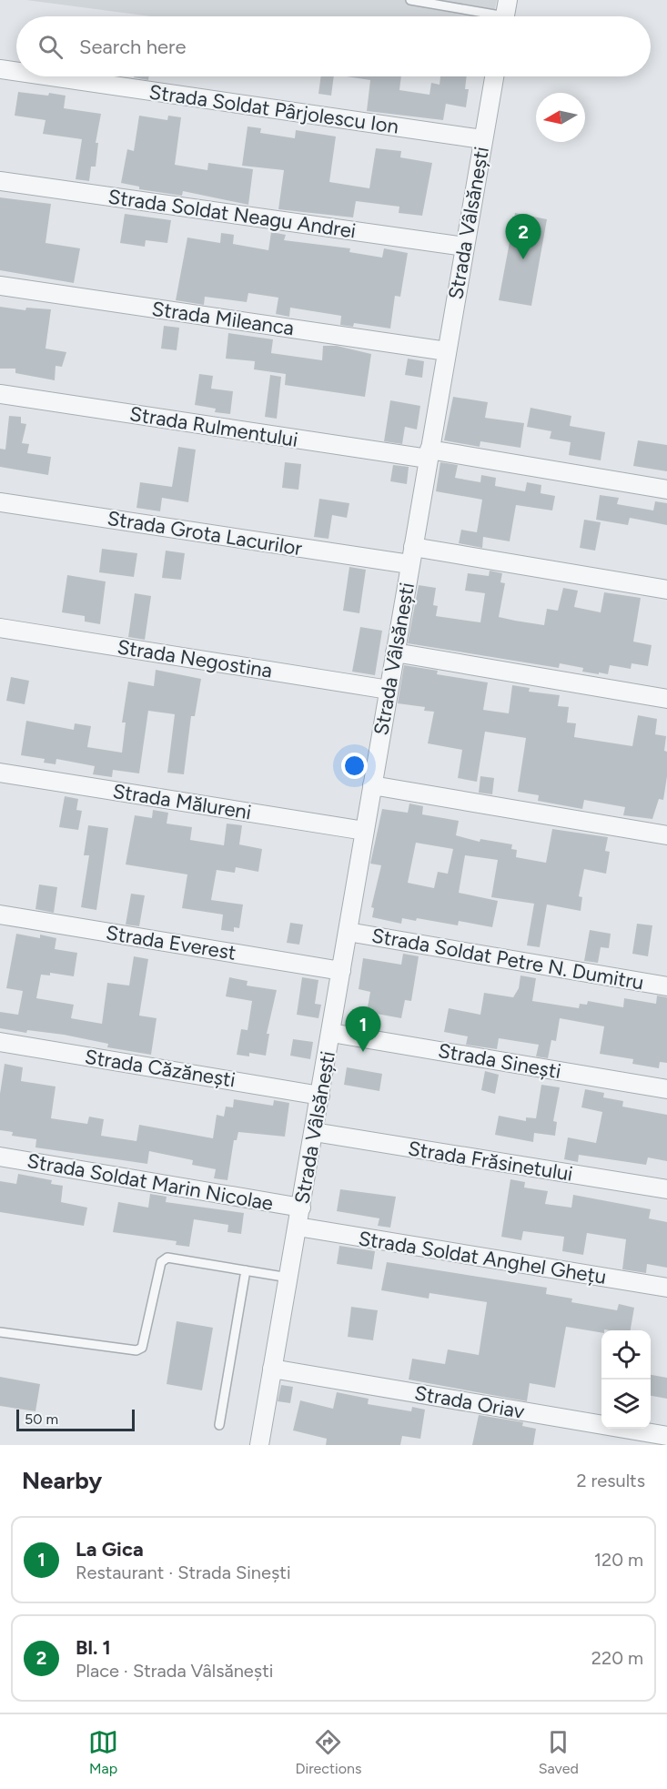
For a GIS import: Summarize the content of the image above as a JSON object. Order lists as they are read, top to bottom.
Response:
{
  "streets": {
    "street": [
      "Strada Soldat Pârjolescu Ion",
      "Strada Soldat Neagu Andrei",
      "Strada Vâlsănești",
      "Strada Mileanca",
      "Strada Rulmentului",
      "Strada Grota Lacurilor",
      "Strada Negostina",
      "Strada Mălureni",
      "Strada Everest",
      "Strada Soldat Petre N. Dumitru",
      "Strada Sinești",
      "Strada Căzănești",
      "Strada Frăsinetului",
      "Strada Soldat Marin Nicolae",
      "Strada Soldat Anghel Ghețu",
      "Strada Oriav"
    ]
  },
  "crossings": [
    ["Strada Soldat Pârjolescu Ion", "Strada Vâlsănești"],
    ["Strada Soldat Neagu Andrei", "Strada Vâlsănești"],
    ["Strada Vâlsănești", "Strada Mileanca"],
    ["Strada Vâlsănești", "Strada Rulmentului"],
    ["Strada Vâlsănești", "Strada Grota Lacurilor"],
    ["Strada Vâlsănești", "Strada Negostina"],
    ["Strada Vâlsănești", "Strada Mălureni"],
    ["Strada Vâlsănești", "Strada Everest"],
    ["Strada Vâlsănești", "Strada Soldat Petre N. Dumitru"],
    ["Strada Vâlsănești", "Strada Sinești"],
    ["Strada Vâlsănești", "Strada Căzănești"],
    ["Strada Vâlsănești", "Strada Frăsinetului"],
    ["Strada Vâlsănești", "Strada Soldat Marin Nicolae"],
    ["Strada Vâlsănești", "Strada Soldat Anghel Ghețu"],
    ["Strada Vâlsănești", "Strada Oriav"]
  ],
  "scale_bar": "50 m",
  "north": "left",
  "page": {
    "search": "Search here",
    "pins": ["2", "1"],
    "scale": "50 m",
    "heading": ["Nearby", "2 results"],
    "list": [
      {
        "mark": "1",
        "name": "La Gica",
        "note": "Restaurant · Strada Sinești",
        "value": "120 m"
      },
      {
        "mark": "2",
        "name": "Bl. 1",
        "note": "Place · Strada Vâlsănești",
        "value": "220 m"
      }
    ],
    "nav": ["Map", "Directions", "Saved"]
  }
}
